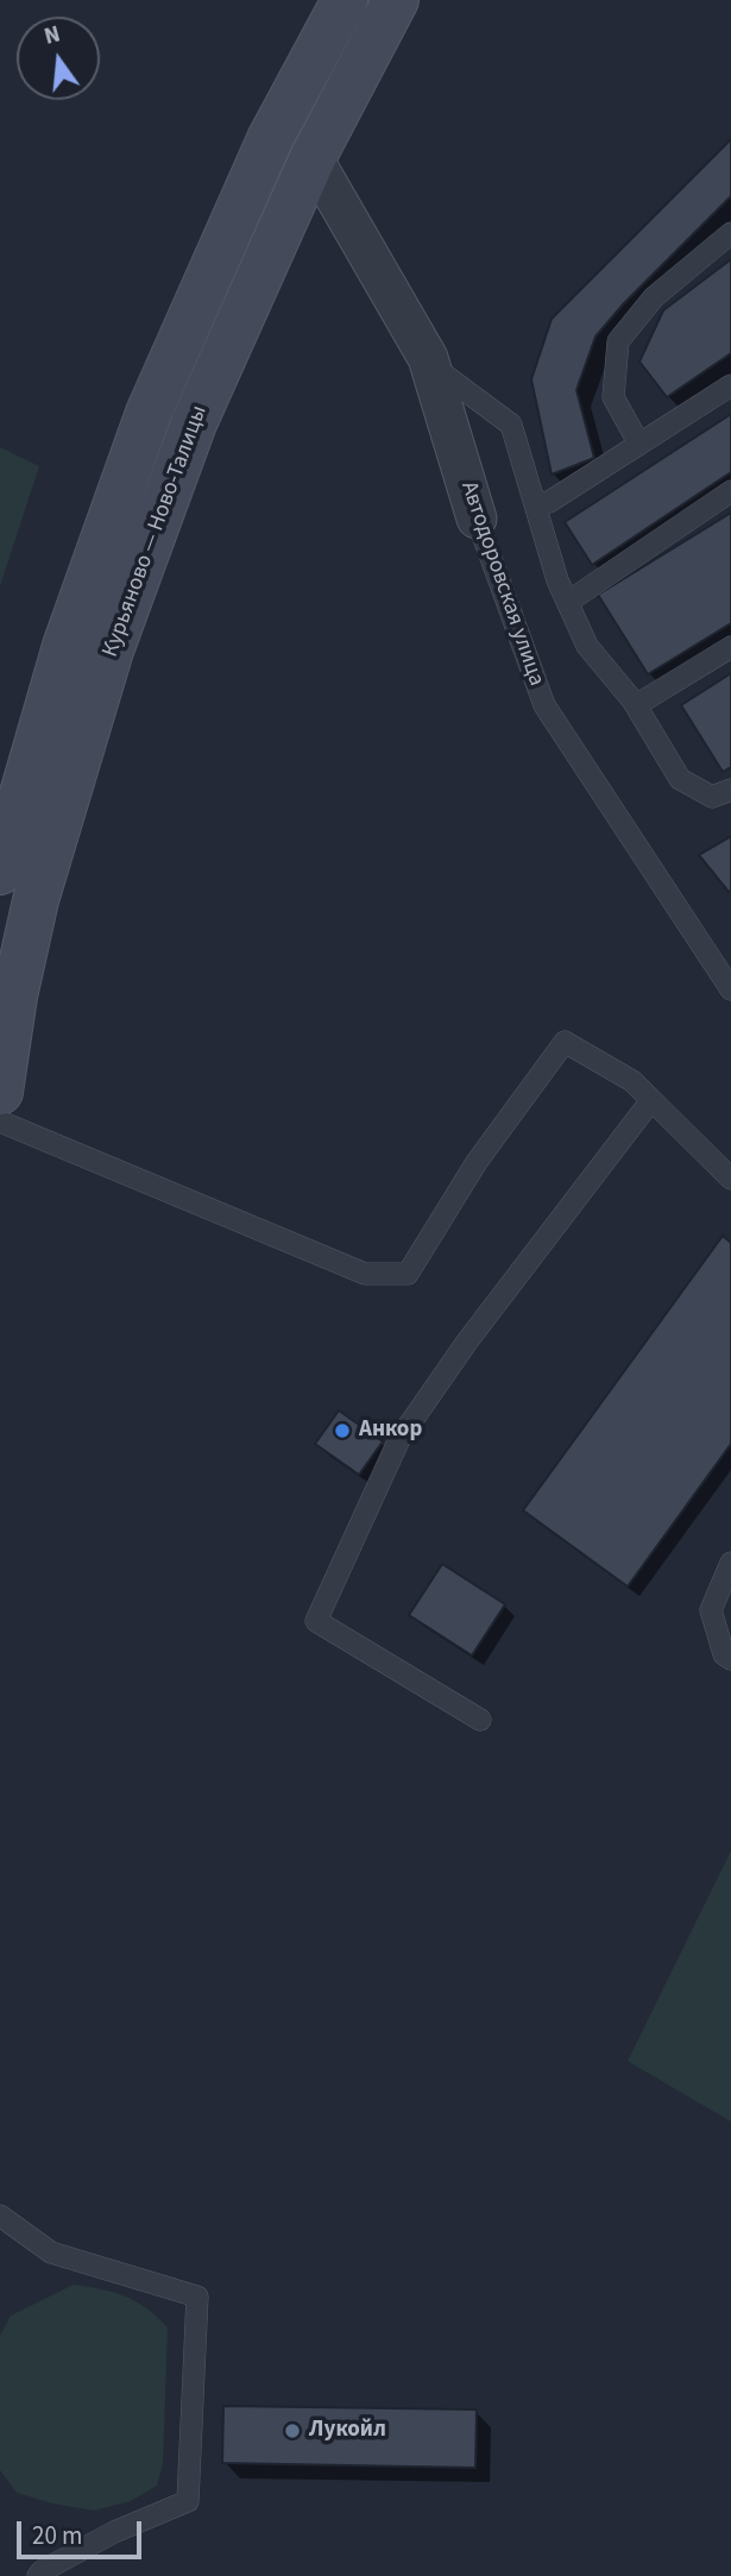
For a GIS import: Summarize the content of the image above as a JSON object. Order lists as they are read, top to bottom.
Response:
{
  "streets": {
    "main road": ["Курьяново — Ново-Талицы"],
    "street": ["Автодоровская улица"]
  },
  "crossings": [
    ["Курьяново — Ново-Талицы", "Автодоровская улица"]
  ],
  "places": ["Анкор", "Лукойл"],
  "scale_bar": "20 m",
  "north": "top"
}
